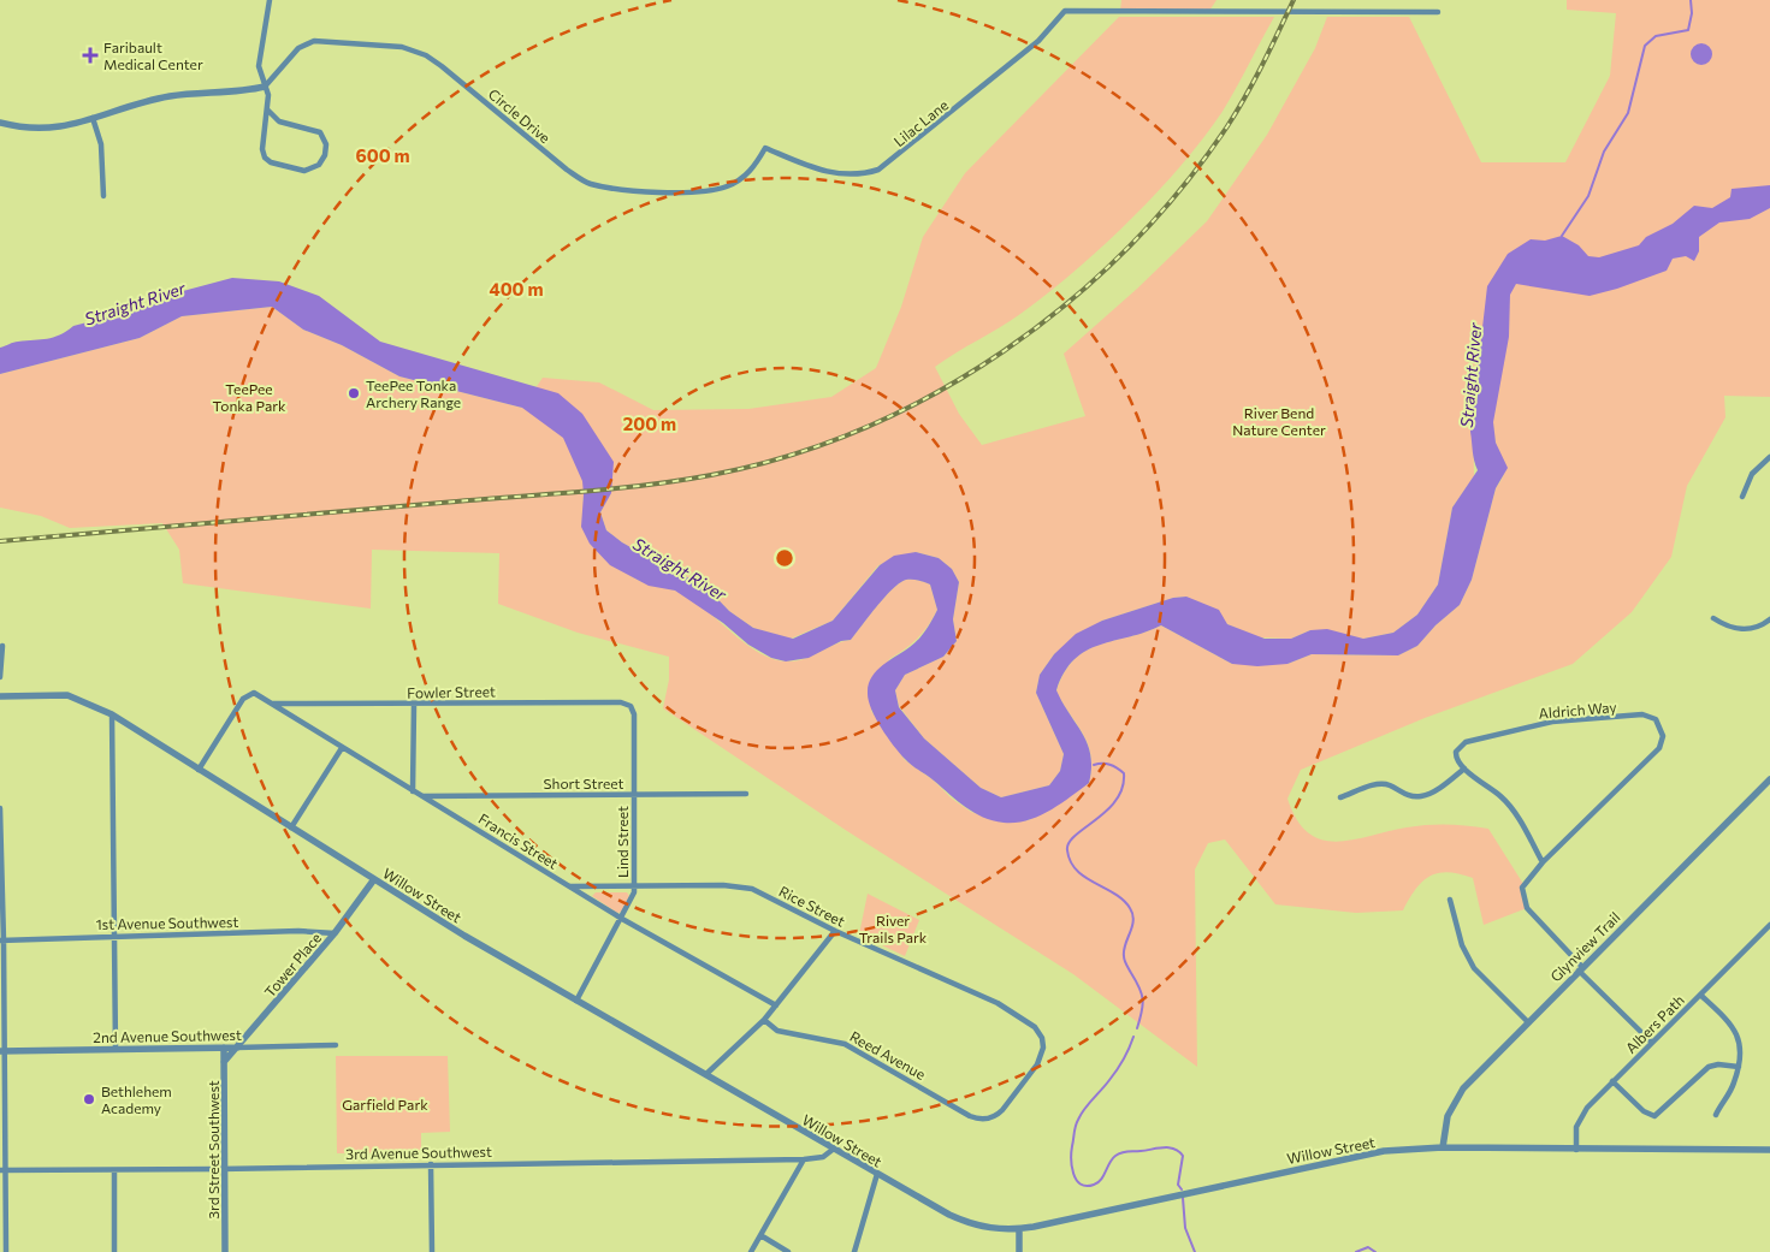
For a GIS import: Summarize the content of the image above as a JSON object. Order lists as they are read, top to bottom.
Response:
{
  "streets": {
    "street": [
      "Circle Drive",
      "Lilac Lane",
      "Fowler Street",
      "Aldrich Way",
      "Short Street",
      "Francis Street",
      "Lind Street",
      "Willow Street",
      "Rice Street",
      "1st Avenue Southwest",
      "Glynview Trail",
      "Tower Place",
      "Albers Path",
      "2nd Avenue Southwest",
      "Reed Avenue",
      "3rd Street Southwest",
      "3rd Avenue Southwest"
    ]
  },
  "crossings": [
    ["Circle Drive", "Lilac Lane"],
    ["Fowler Street", "Francis Street"],
    ["Fowler Street", "Lind Street"],
    ["Aldrich Way", "Glynview Trail"],
    ["Aldrich Way", "Albers Path"],
    ["Short Street", "Francis Street"],
    ["Short Street", "Lind Street"],
    ["Francis Street", "Lind Street"],
    ["Francis Street", "Willow Street"],
    ["Francis Street", "Rice Street"],
    ["Lind Street", "Willow Street"],
    ["Lind Street", "Rice Street"],
    ["Willow Street", "Glynview Trail"],
    ["Willow Street", "Tower Place"],
    ["Willow Street", "Albers Path"],
    ["Willow Street", "3rd Avenue Southwest"],
    ["Rice Street", "Reed Avenue"],
    ["1st Avenue Southwest", "Tower Place"],
    ["Tower Place", "2nd Avenue Southwest"],
    ["Tower Place", "3rd Street Southwest"],
    ["2nd Avenue Southwest", "3rd Street Southwest"],
    ["3rd Street Southwest", "3rd Avenue Southwest"]
  ],
  "water": ["Straight River"],
  "parks": [
    "TeePee Tonka Park",
    "River Bend Nature Center",
    "River Trails Park",
    "Garfield Park"
  ],
  "places": {
    "health": ["Faribault Medical Center"],
    "other": ["TeePee Tonka Archery Range", "Bethlehem Academy"]
  },
  "rings": ["600 m", "400 m", "200 m"]
}
